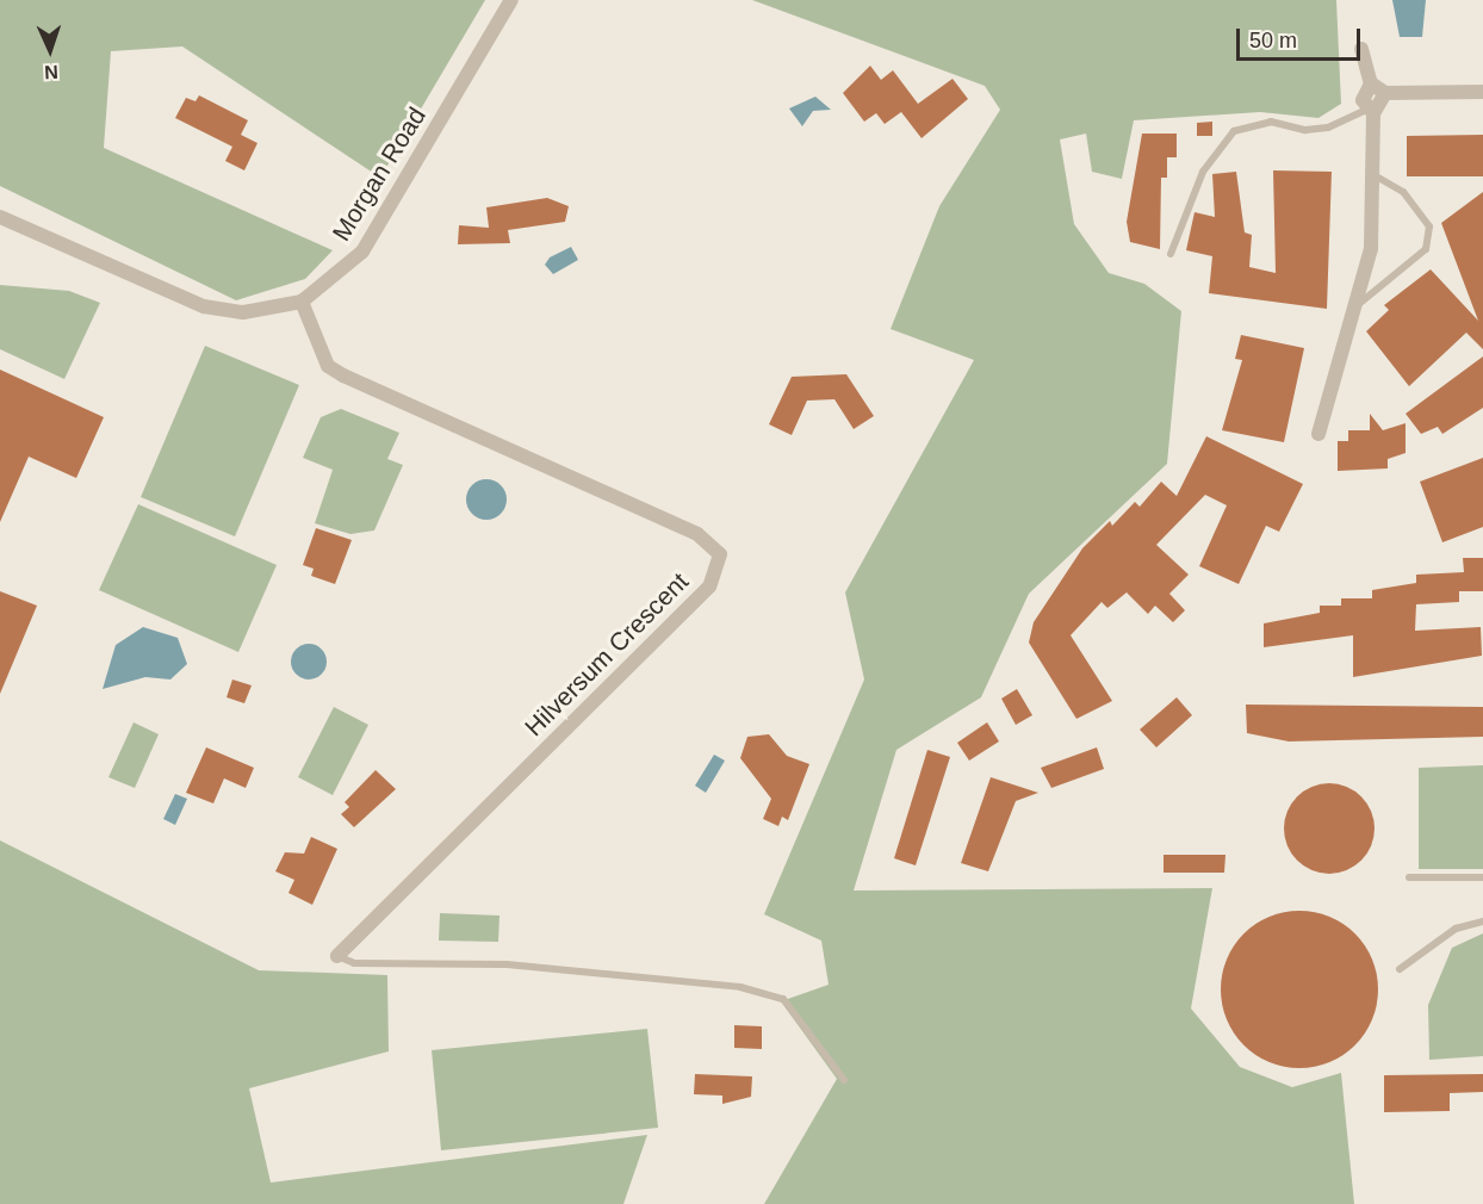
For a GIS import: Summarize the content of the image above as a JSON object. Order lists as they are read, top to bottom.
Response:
{
  "streets": {
    "street": ["Morgan Road", "Hilversum Crescent"]
  },
  "crossings": [
    ["Morgan Road", "Hilversum Crescent"]
  ],
  "scale_bar": "50 m",
  "north": "bottom"
}
